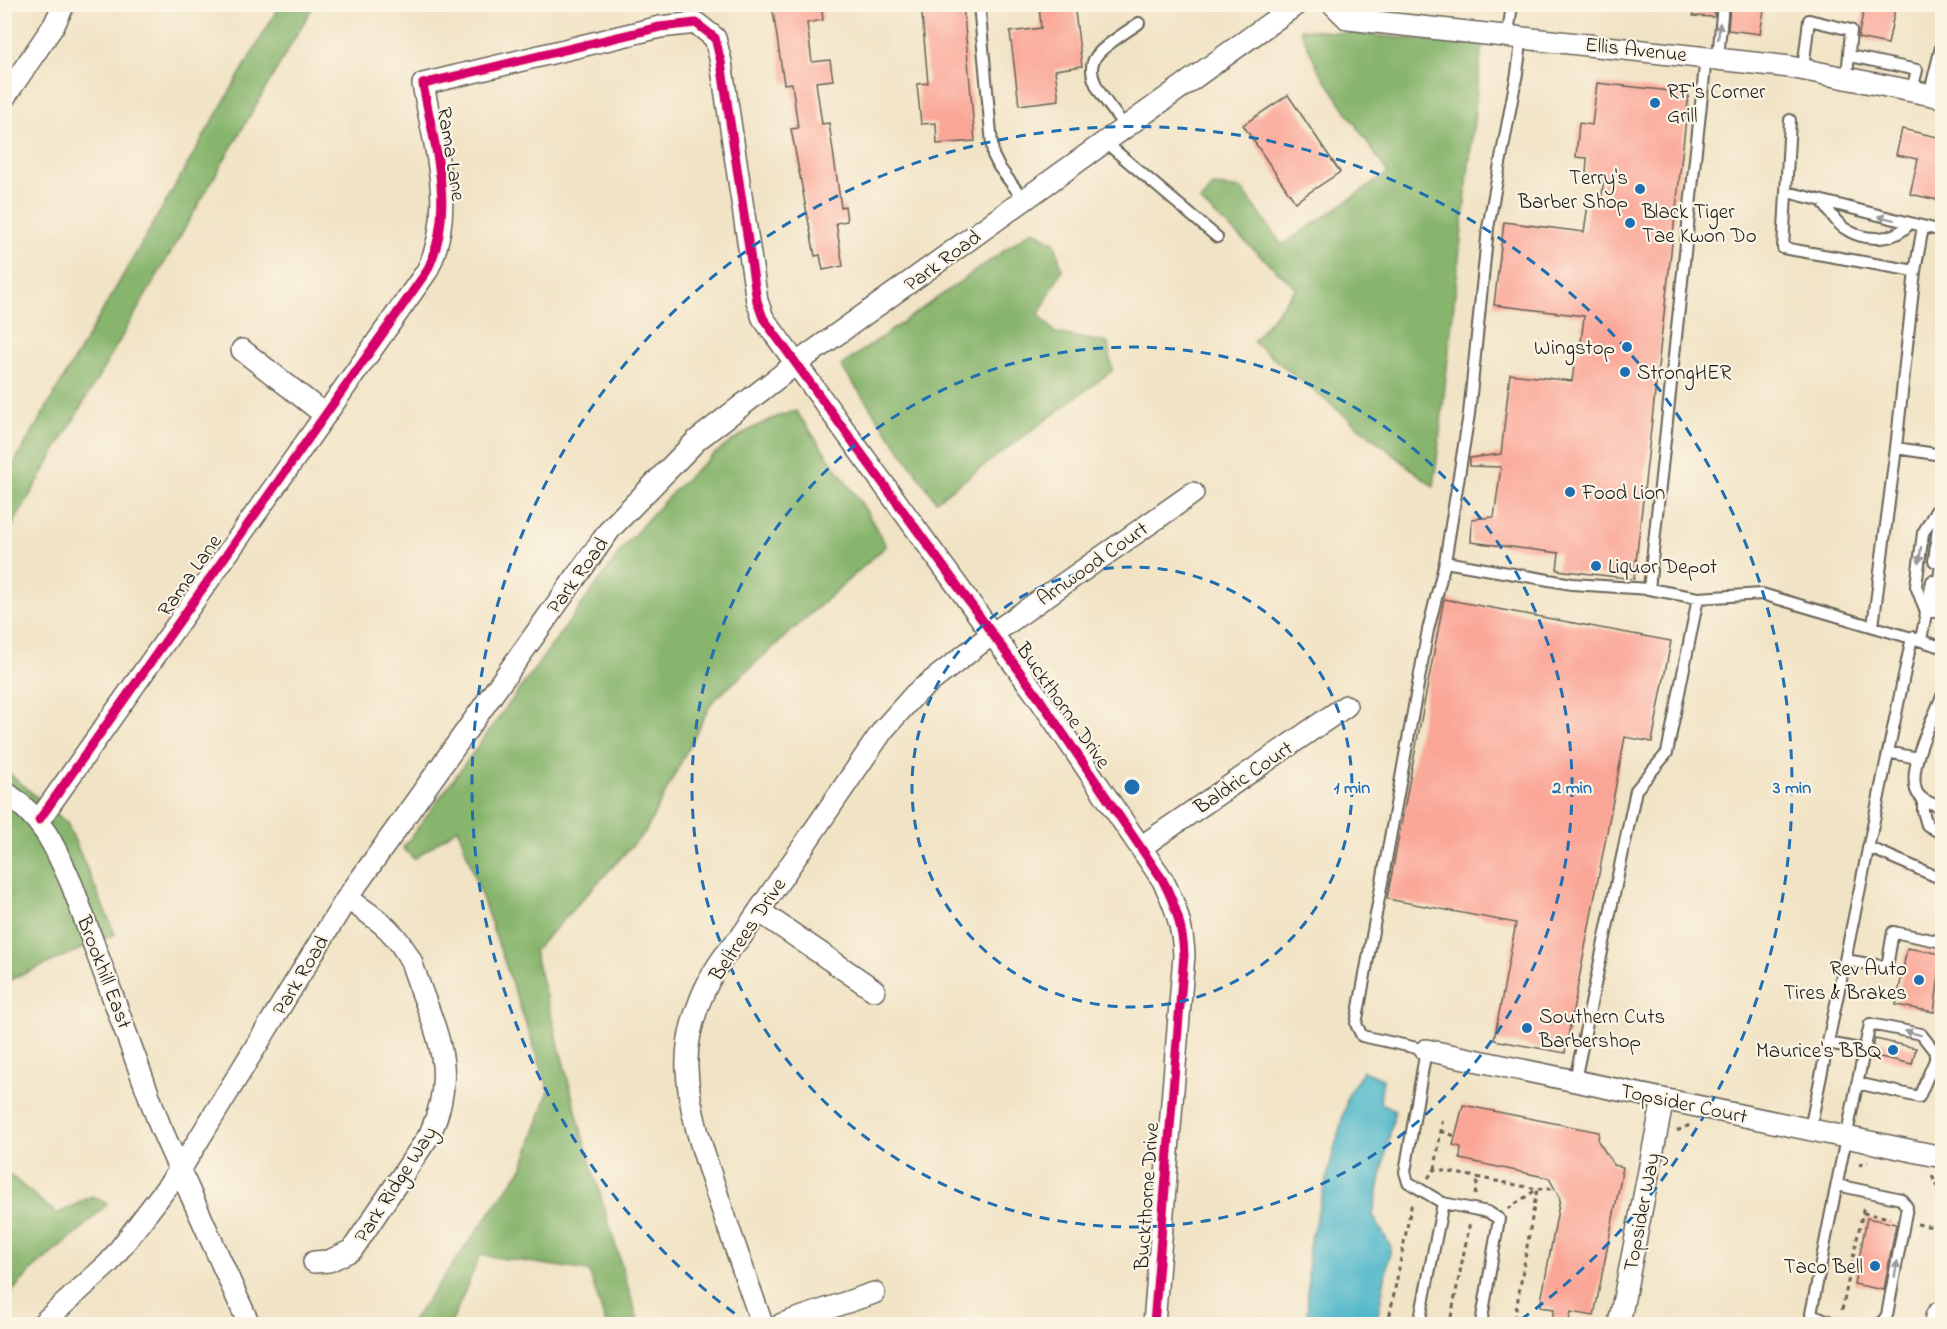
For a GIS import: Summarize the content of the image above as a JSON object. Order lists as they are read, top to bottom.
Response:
{
  "streets": {
    "street": [
      "Ellis Avenue",
      "Rama Lane",
      "Park Road",
      "Arnwood Court",
      "Buckthorne Drive",
      "Baldric Court",
      "Beltrees Drive",
      "Brookhill East",
      "Topsider Court",
      "Park Ridge Way",
      "Topsider Way"
    ]
  },
  "crossings": [
    ["Rama Lane", "Park Road"],
    ["Rama Lane", "Buckthorne Drive"],
    ["Rama Lane", "Brookhill East"],
    ["Park Road", "Buckthorne Drive"],
    ["Park Road", "Brookhill East"],
    ["Park Road", "Park Ridge Way"],
    ["Arnwood Court", "Buckthorne Drive"],
    ["Arnwood Court", "Beltrees Drive"],
    ["Buckthorne Drive", "Baldric Court"],
    ["Buckthorne Drive", "Beltrees Drive"],
    ["Topsider Court", "Topsider Way"]
  ],
  "places": [
    "RF's Corner Grill",
    "Terry's Barber Shop",
    "Black Tiger Tae Kwon Do",
    "Wingstop",
    "StrongHER",
    "Food Lion",
    "Liquor Depot",
    "Rev Auto Tires & Brakes",
    "Southern Cuts Barbershop",
    "Maurice's BBQ",
    "Taco Bell"
  ],
  "rings": ["1 min", "2 min", "3 min"]
}
